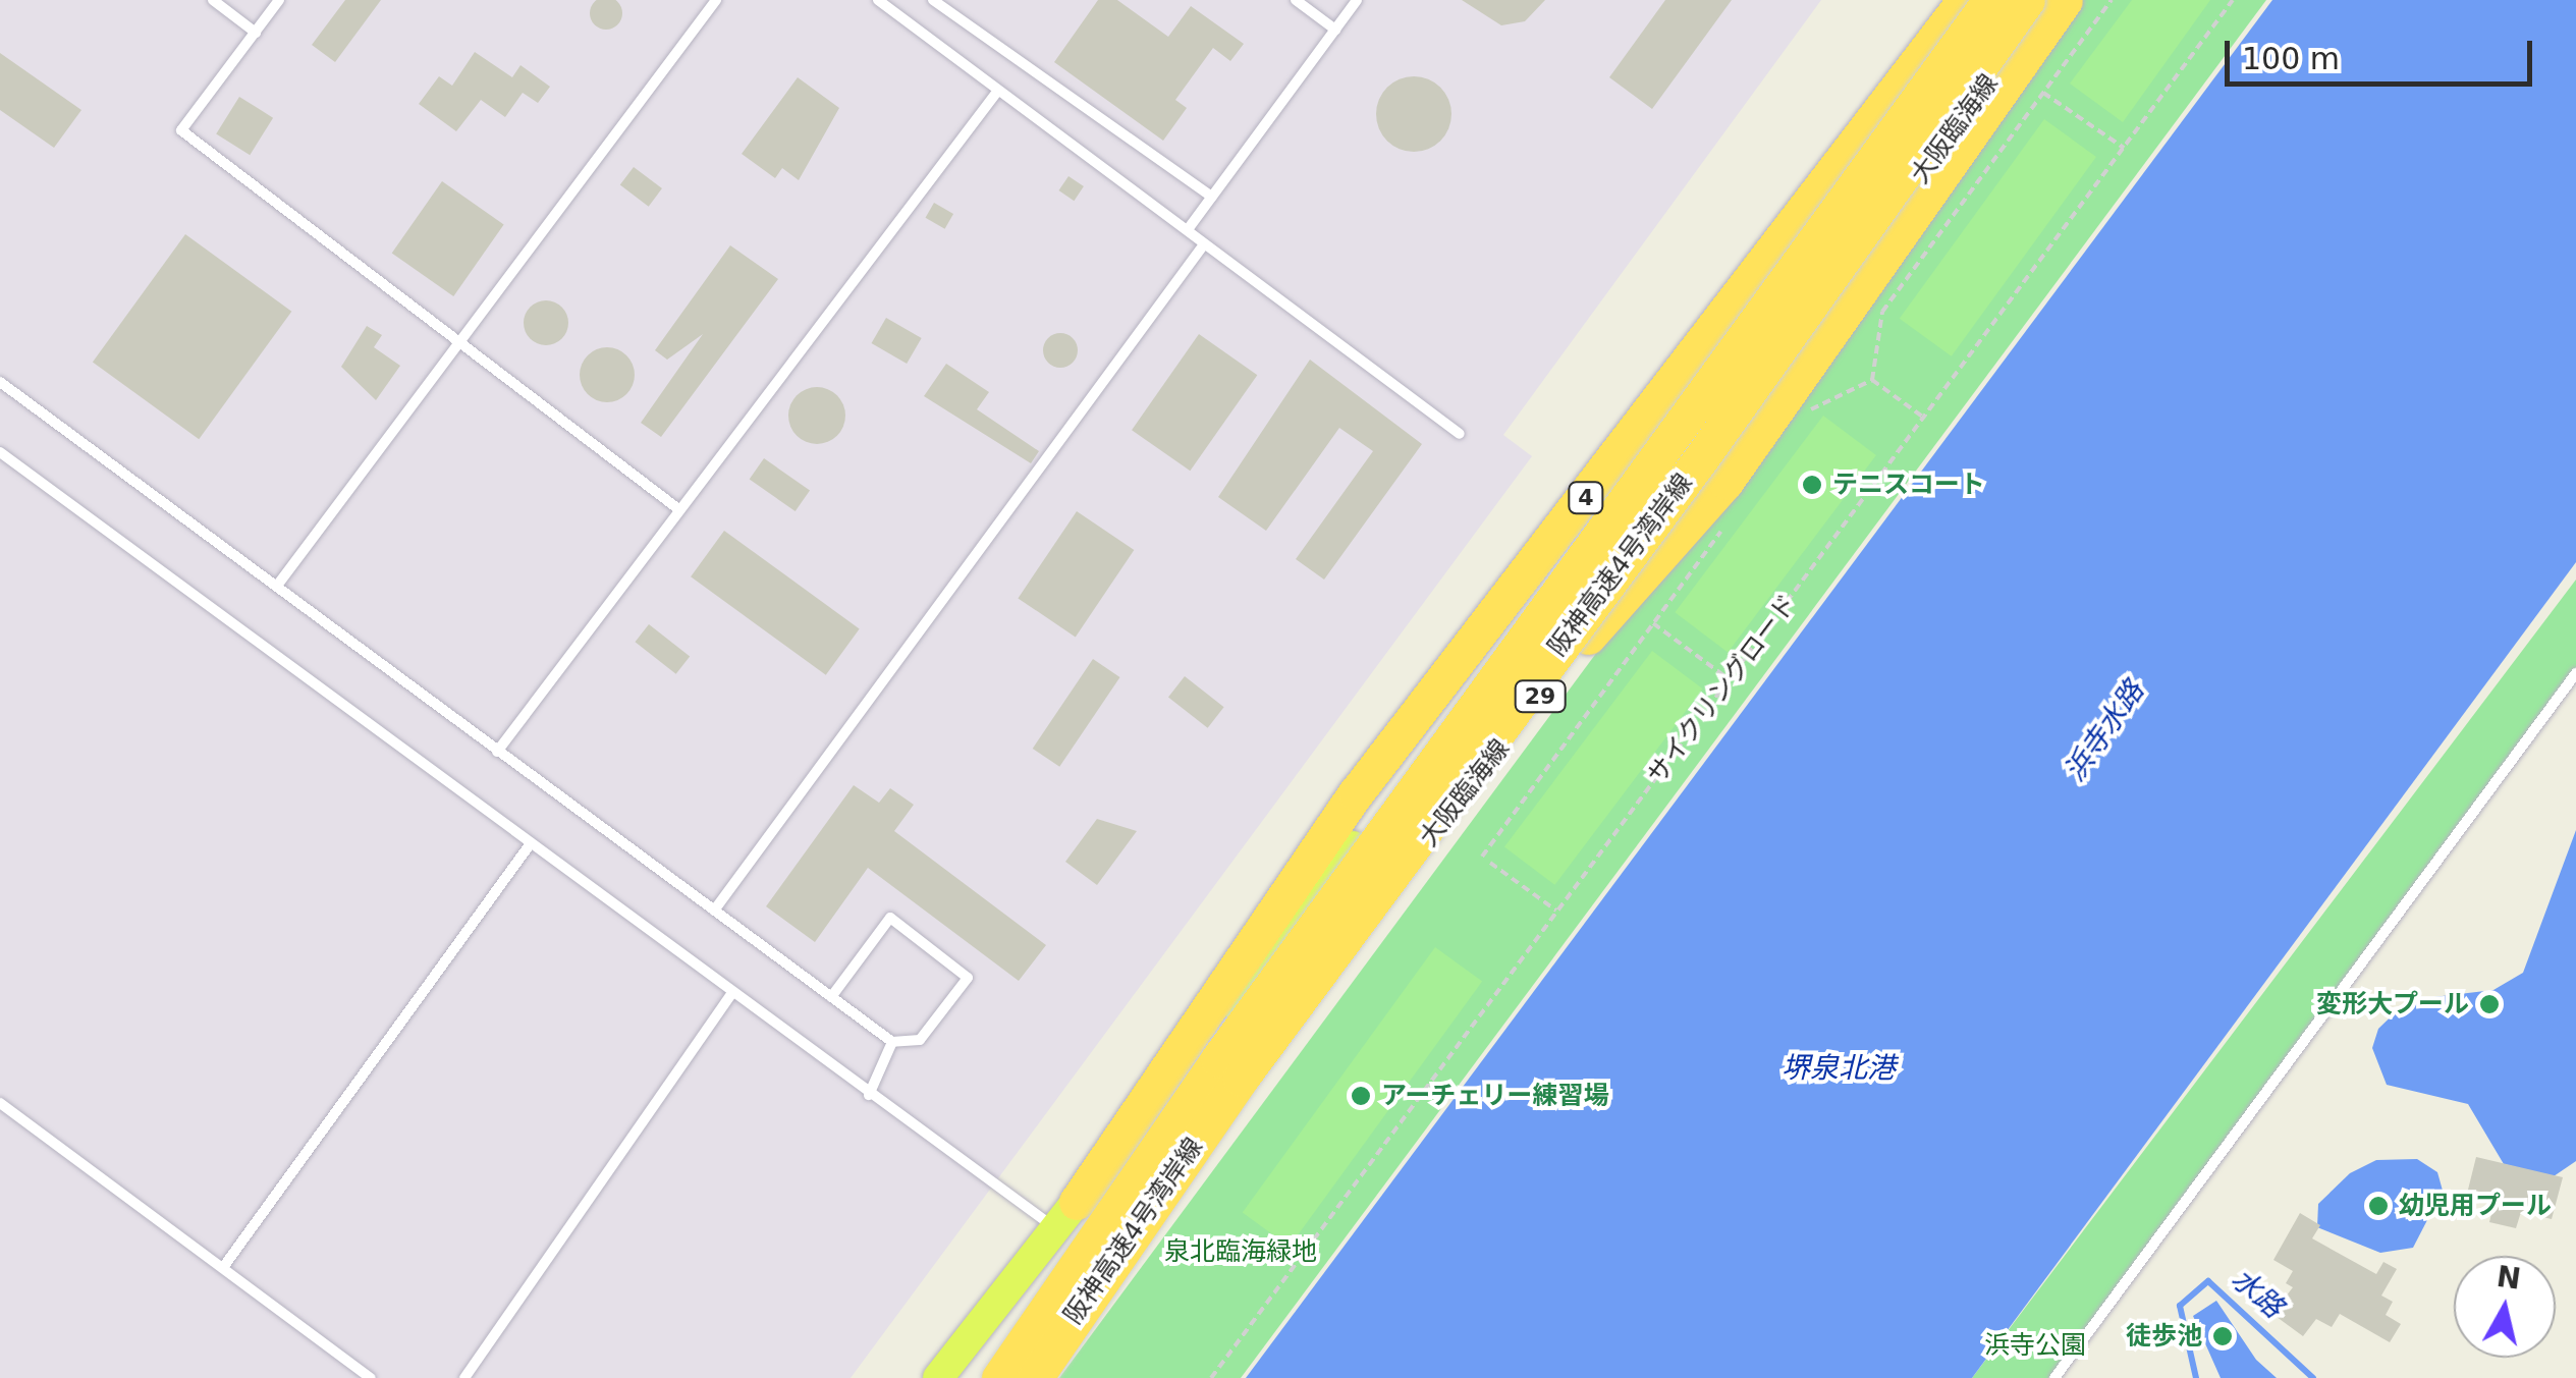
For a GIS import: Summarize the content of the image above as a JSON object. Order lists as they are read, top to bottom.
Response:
{
  "streets": {
    "highway": ["4", "阪神高速4号湾岸線"],
    "main road": ["大阪臨海線", "29"],
    "path": ["サイクリングロード"]
  },
  "crossings": [
    ["4", "29"]
  ],
  "water": ["浜寺水路", "堺泉北港", "水路"],
  "parks": ["泉北臨海緑地", "浜寺公園"],
  "places": [
    "テニスコート",
    "変形大プール",
    "アーチェリー練習場",
    "幼児用プール",
    "徒歩池"
  ],
  "scale_bar": "100 m",
  "north": "top"
}
